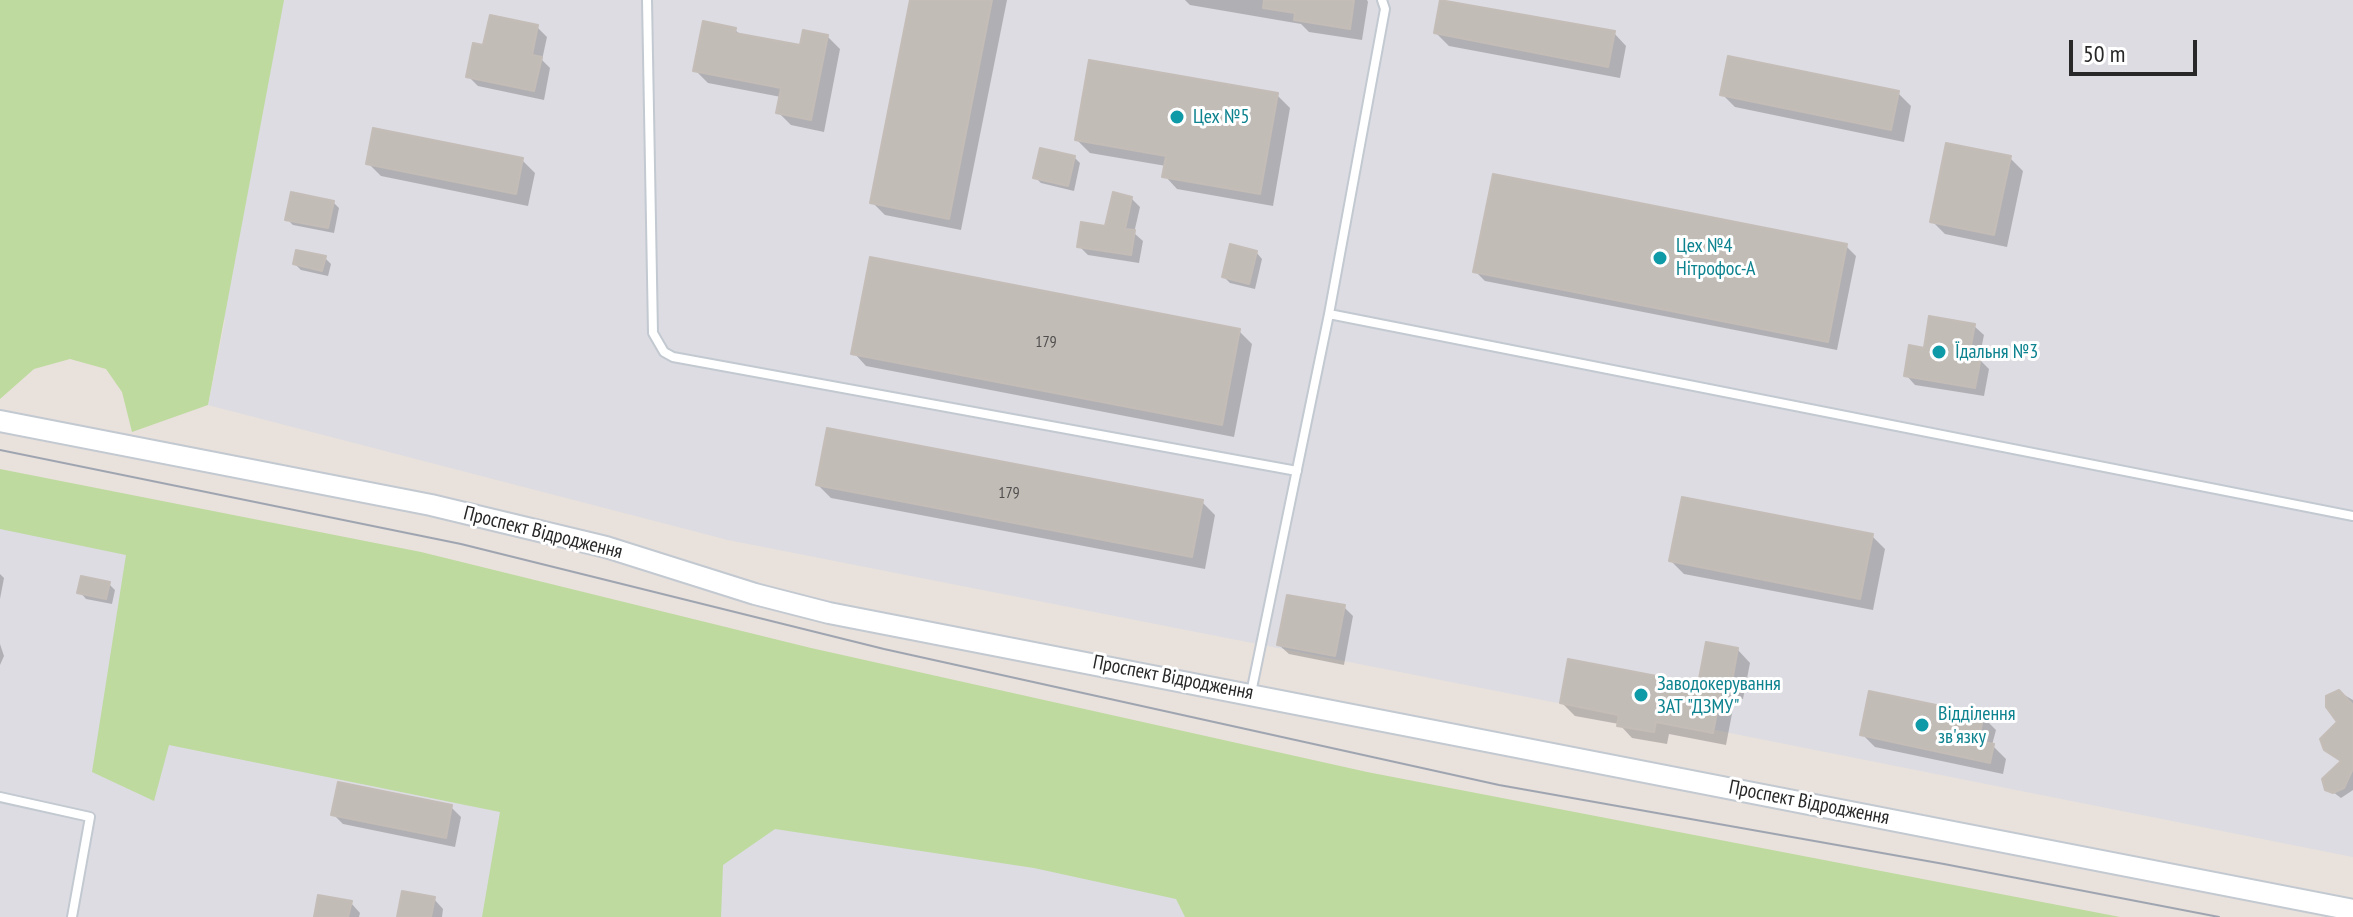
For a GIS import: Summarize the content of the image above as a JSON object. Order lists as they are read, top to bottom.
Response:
{
  "streets": {
    "street": ["Проспект Відродження"]
  },
  "places": [
    "Цех №5",
    "Цех №4 Нітрофос-А",
    "Їдальня №3",
    "Заводокерування ЗАТ \"ДЗМУ\"",
    "Відділення зв'язку"
  ],
  "house_numbers": ["179", "179"],
  "scale_bar": "50 m"
}
